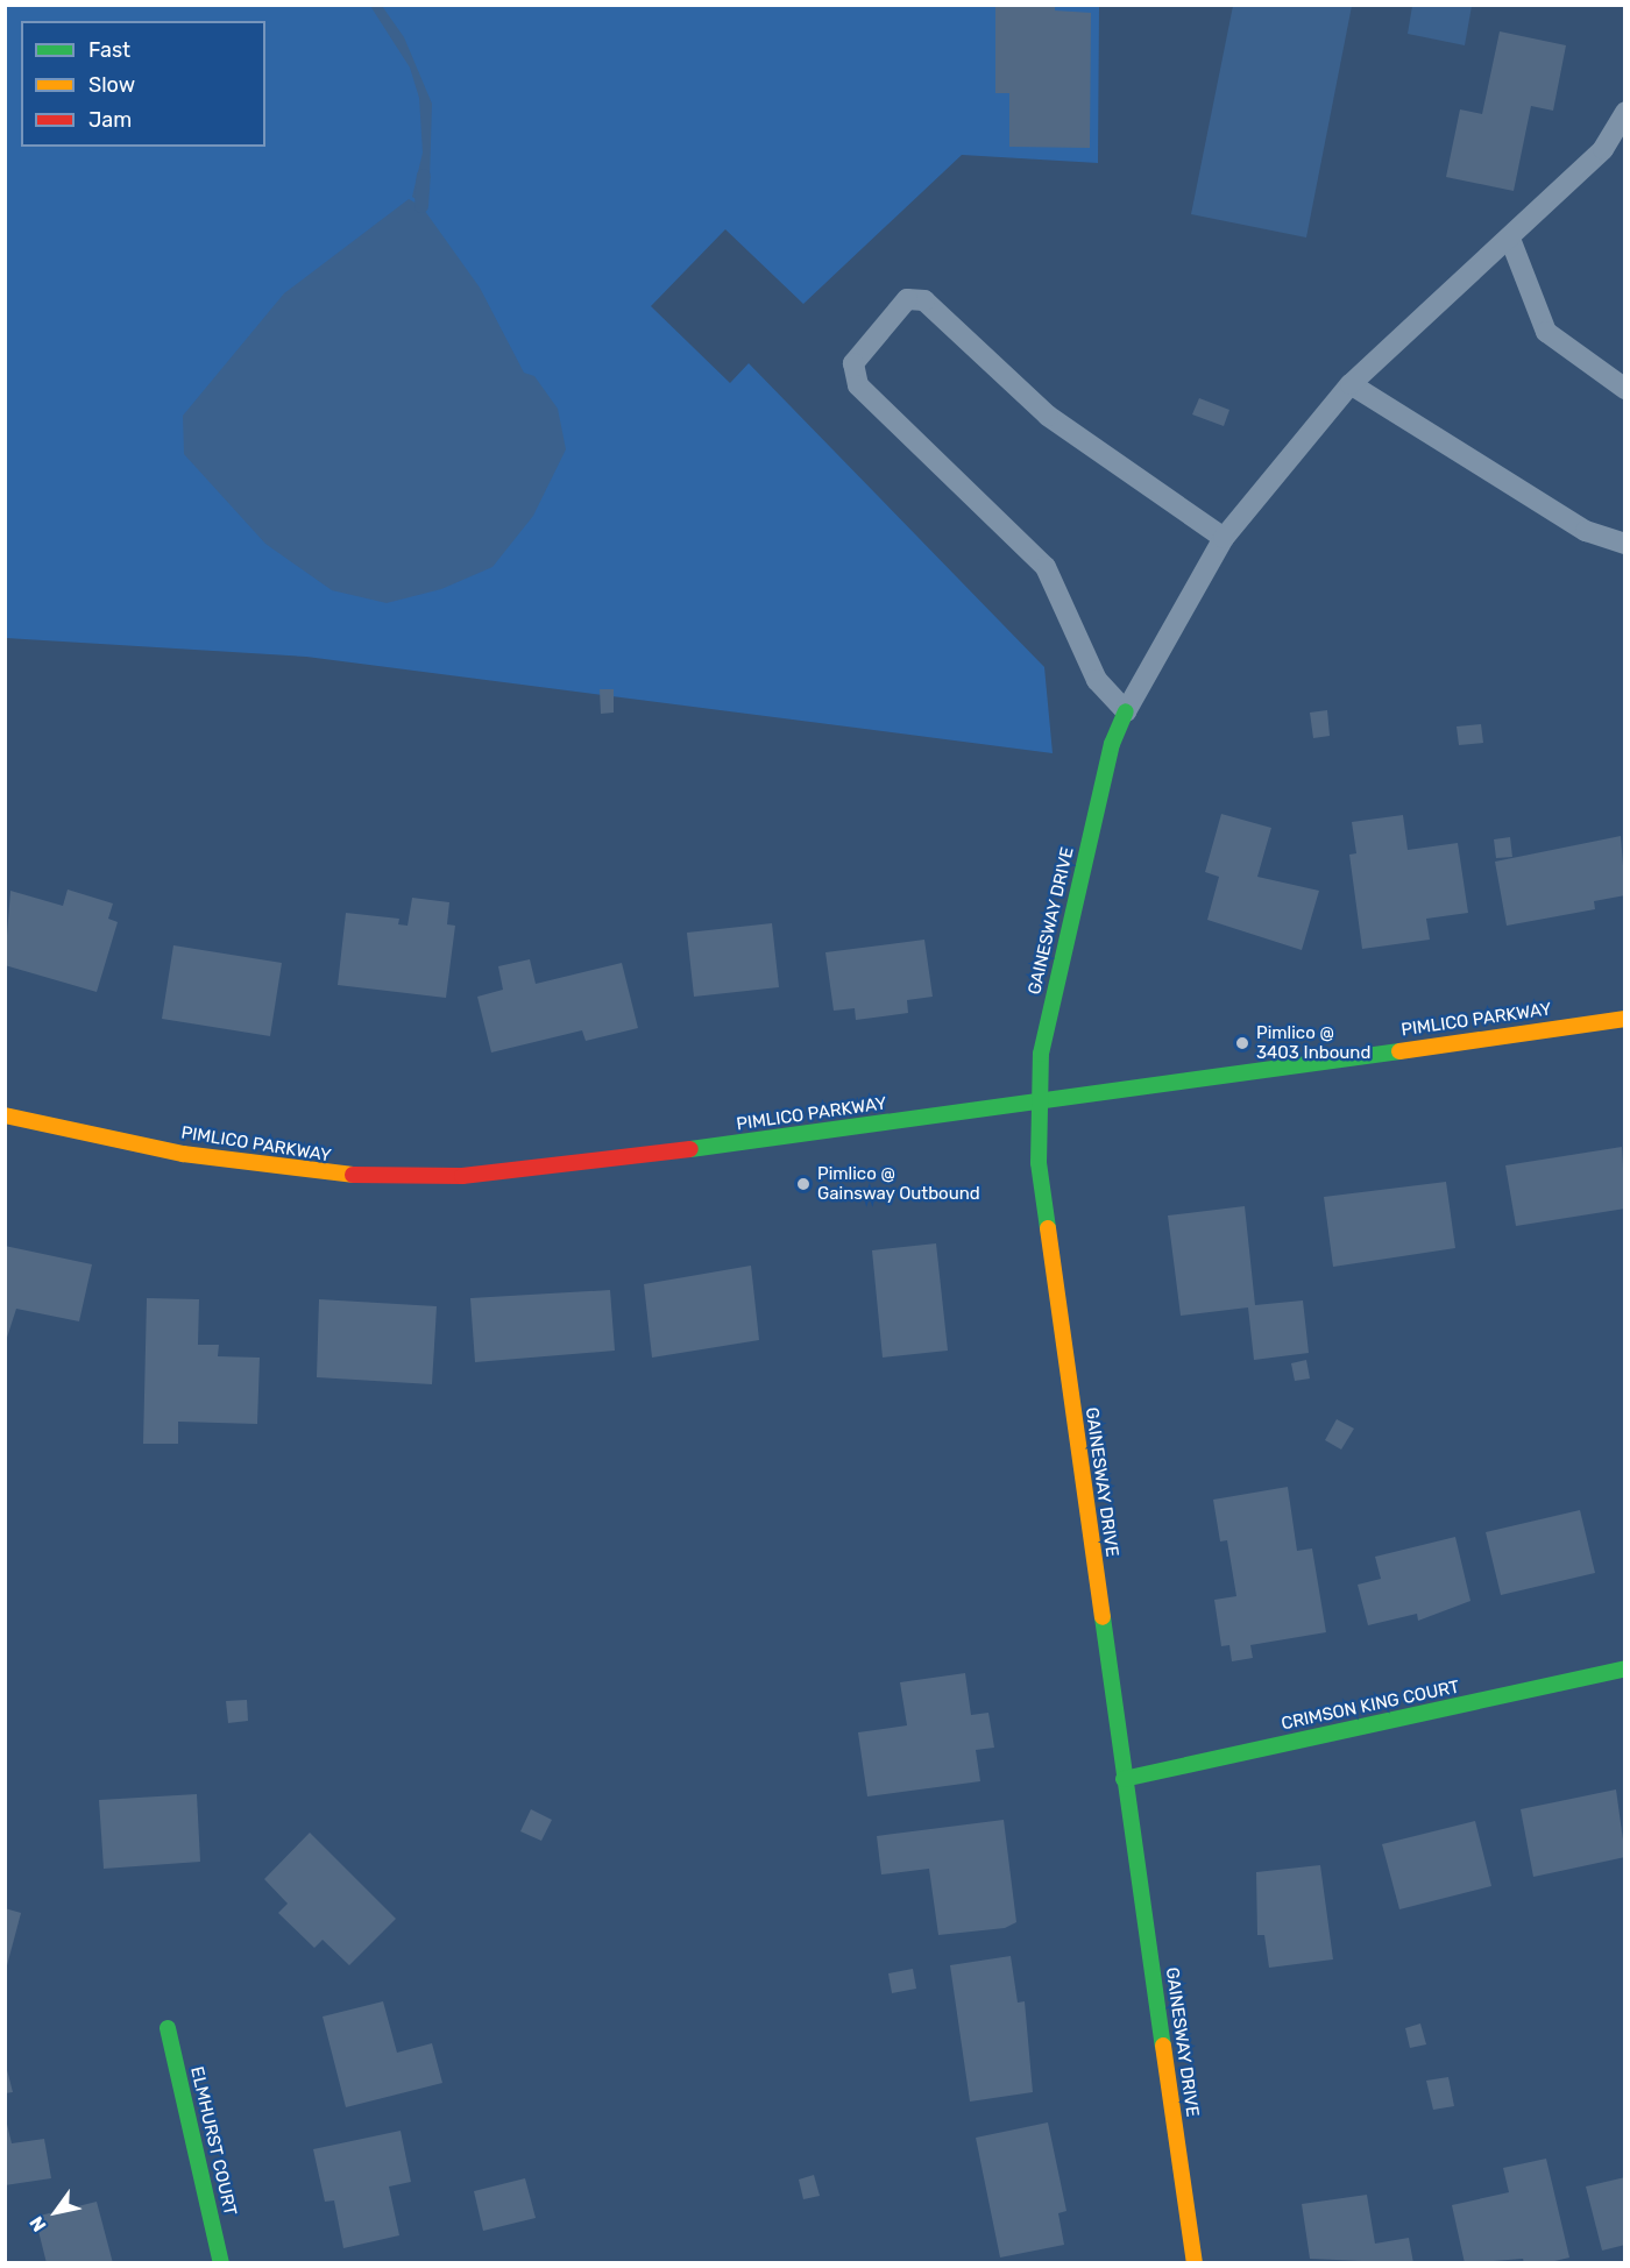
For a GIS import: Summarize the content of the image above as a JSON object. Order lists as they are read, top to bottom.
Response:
{
  "streets": {
    "street": [
      "GAINESWAY DRIVE",
      "PIMLICO PARKWAY",
      "CRIMSON KING COURT",
      "ELMHURST COURT"
    ]
  },
  "crossings": [
    ["GAINESWAY DRIVE", "PIMLICO PARKWAY"],
    ["GAINESWAY DRIVE", "CRIMSON KING COURT"]
  ],
  "places": ["Pimlico @ 3403 Inbound", "Pimlico @ Gainsway Outbound"],
  "legend": ["Fast", "Slow", "Jam"],
  "north": "bottom left"
}
